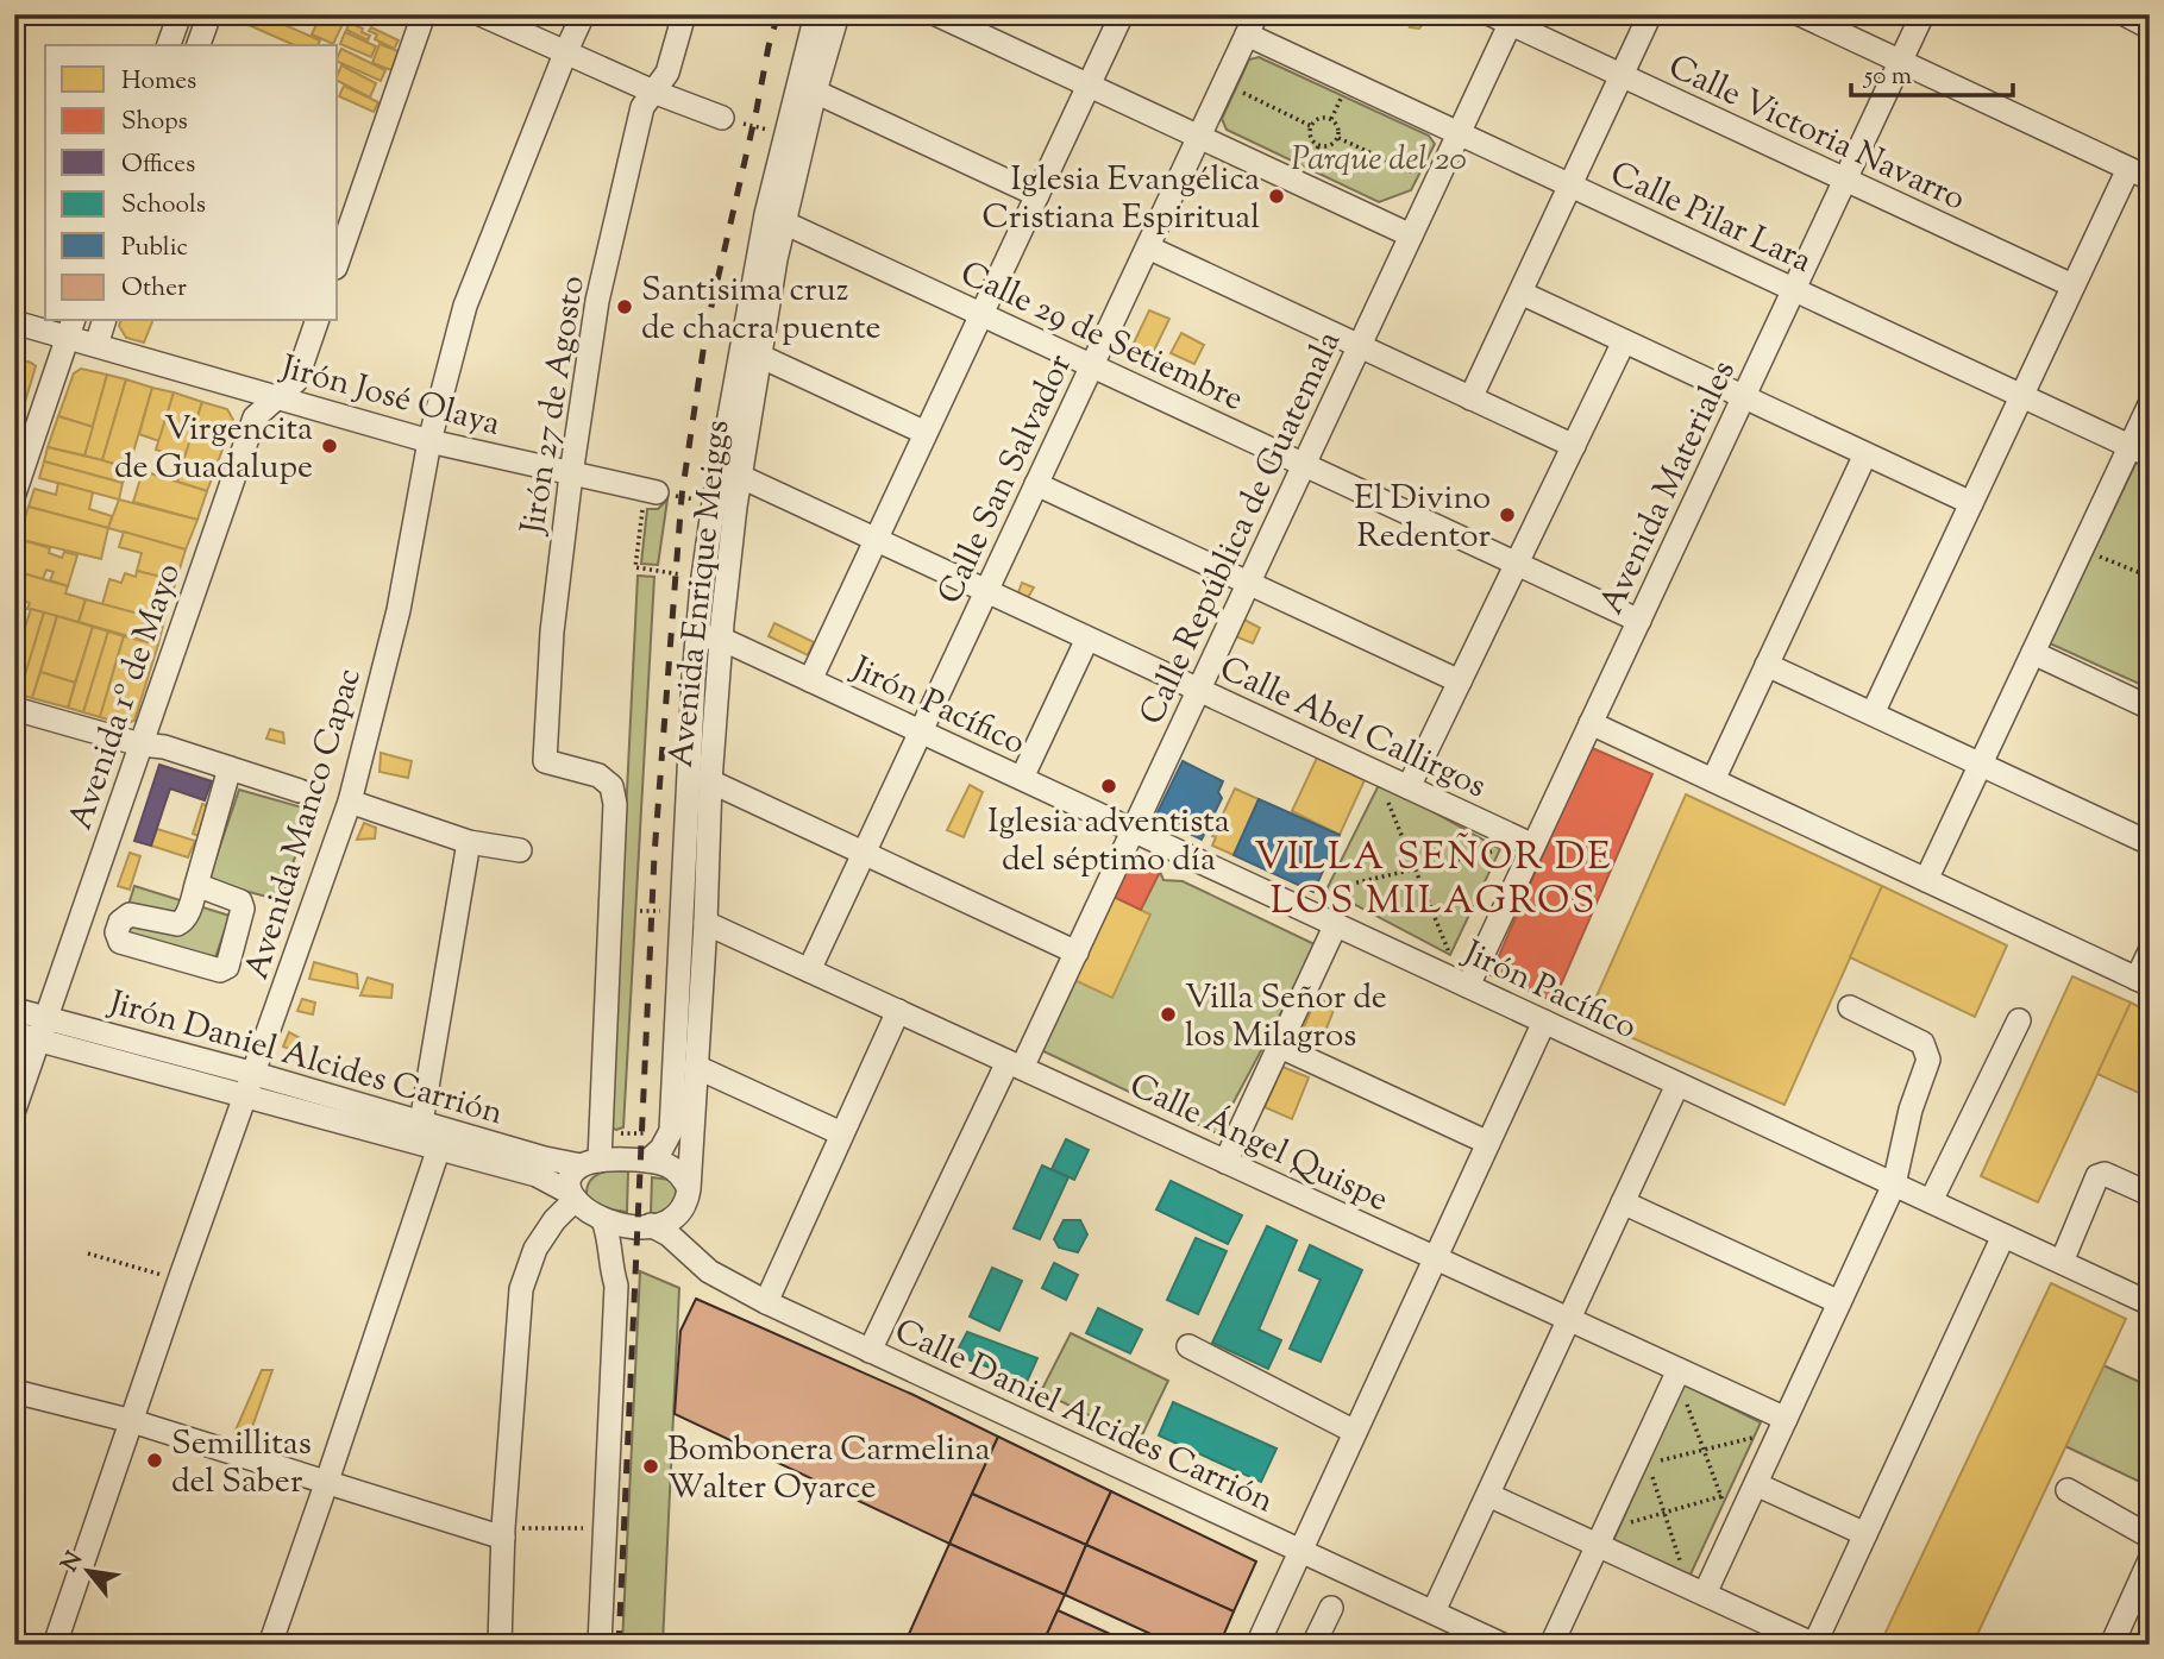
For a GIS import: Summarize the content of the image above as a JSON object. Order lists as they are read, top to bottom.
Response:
{
  "streets": {
    "street": [
      "Calle Victoria Navarro",
      "Calle Pilar Lara",
      "Calle 29 de Setiembre",
      "Jirón José Olaya",
      "Jirón 27 de Agosto",
      "Calle San Salvador",
      "Avenida Materiales",
      "Calle República de Guatemala",
      "Avenida Enrique Meiggs",
      "Avenida 1º de Mayo",
      "Jirón Pacífico",
      "Calle Abel Callirgos",
      "Avenida Manco Capac",
      "Jirón Daniel Alcides Carrión",
      "Calle Ángel Quispe",
      "Calle Daniel Alcides Carrión"
    ]
  },
  "crossings": [
    ["Calle Victoria Navarro", "Avenida Materiales"],
    ["Calle Victoria Navarro", "Calle República de Guatemala"],
    ["Calle Pilar Lara", "Calle San Salvador"],
    ["Calle Pilar Lara", "Avenida Materiales"],
    ["Calle Pilar Lara", "Calle República de Guatemala"],
    ["Calle 29 de Setiembre", "Calle San Salvador"],
    ["Calle 29 de Setiembre", "Avenida Materiales"],
    ["Calle 29 de Setiembre", "Calle República de Guatemala"],
    ["Calle 29 de Setiembre", "Avenida Enrique Meiggs"],
    ["Jirón José Olaya", "Jirón 27 de Agosto"],
    ["Jirón José Olaya", "Avenida 1º de Mayo"],
    ["Jirón José Olaya", "Avenida Manco Capac"],
    ["Calle San Salvador", "Jirón Pacífico"],
    ["Calle San Salvador", "Calle Abel Callirgos"],
    ["Calle San Salvador", "Calle Ángel Quispe"],
    ["Avenida Materiales", "Jirón Pacífico"],
    ["Avenida Materiales", "Calle Abel Callirgos"],
    ["Calle República de Guatemala", "Jirón Pacífico"],
    ["Calle República de Guatemala", "Calle Abel Callirgos"],
    ["Calle República de Guatemala", "Calle Ángel Quispe"],
    ["Calle República de Guatemala", "Calle Daniel Alcides Carrión"],
    ["Avenida Enrique Meiggs", "Jirón Pacífico"],
    ["Avenida Enrique Meiggs", "Calle Abel Callirgos"],
    ["Avenida Enrique Meiggs", "Calle Ángel Quispe"],
    ["Avenida 1º de Mayo", "Jirón Daniel Alcides Carrión"],
    ["Avenida Manco Capac", "Jirón Daniel Alcides Carrión"]
  ],
  "districts": ["VILLA SEÑOR DE LOS MILAGROS"],
  "parks": ["Parque del 20"],
  "places": [
    "Iglesia Evangélica Cristiana Espiritual",
    "Santisima cruz de chacra puente",
    "Virgencita de Guadalupe",
    "El Divino Redentor",
    "Iglesia adventista del séptimo día",
    "Villa Señor de los Milagros",
    "Semillitas del Saber",
    "Bombonera Carmelina Walter Oyarce"
  ],
  "legend": [
    "Homes",
    "Shops",
    "Offices",
    "Schools",
    "Public",
    "Other"
  ],
  "scale_bar": "50 m",
  "north": "top left"
}
